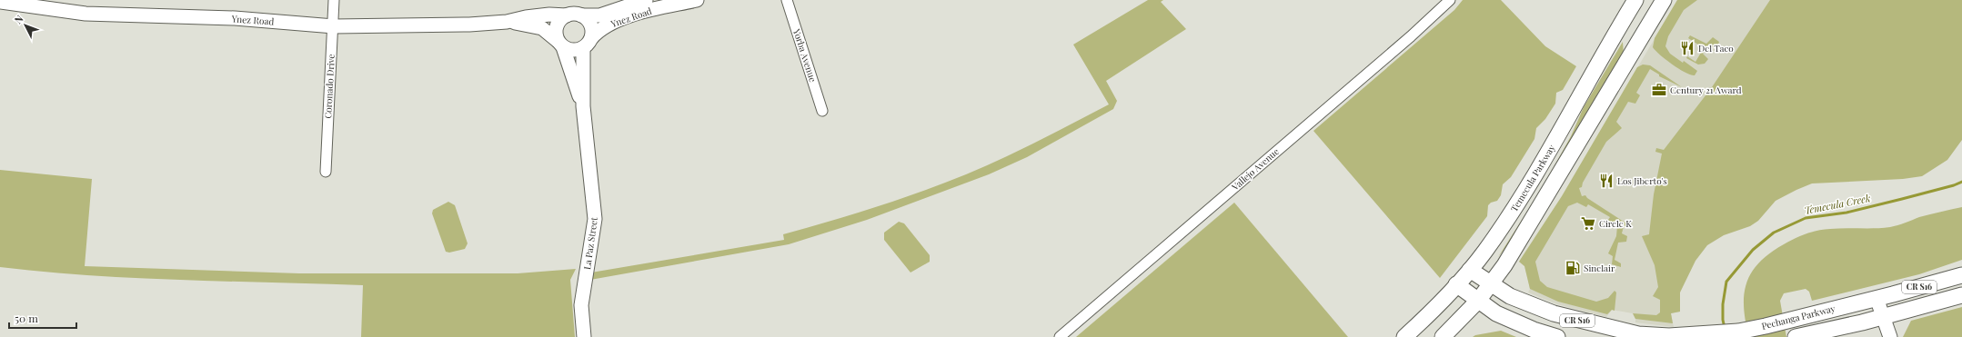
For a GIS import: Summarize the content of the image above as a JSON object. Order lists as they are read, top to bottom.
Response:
{
  "streets": {
    "main road": [
      "Ynez Road",
      "Temecula Parkway",
      "La Paz Street",
      "CR S16",
      "Pechanga Parkway"
    ],
    "street": ["Yorba Avenue", "Coronado Drive", "Vallejo Avenue"]
  },
  "crossings": [
    ["Ynez Road", "Coronado Drive"],
    ["Ynez Road", "La Paz Street"],
    ["Temecula Parkway", "CR S16"],
    ["Temecula Parkway", "Pechanga Parkway"]
  ],
  "water": ["Temecula Creek"],
  "places": {
    "restaurant": ["Del Taco", "Los Jiberto's"],
    "office": ["Century 21 Award"],
    "supermarket": ["Circle K"],
    "fuel station": ["Sinclair"]
  },
  "scale_bar": "50 m",
  "north": "top left"
}
